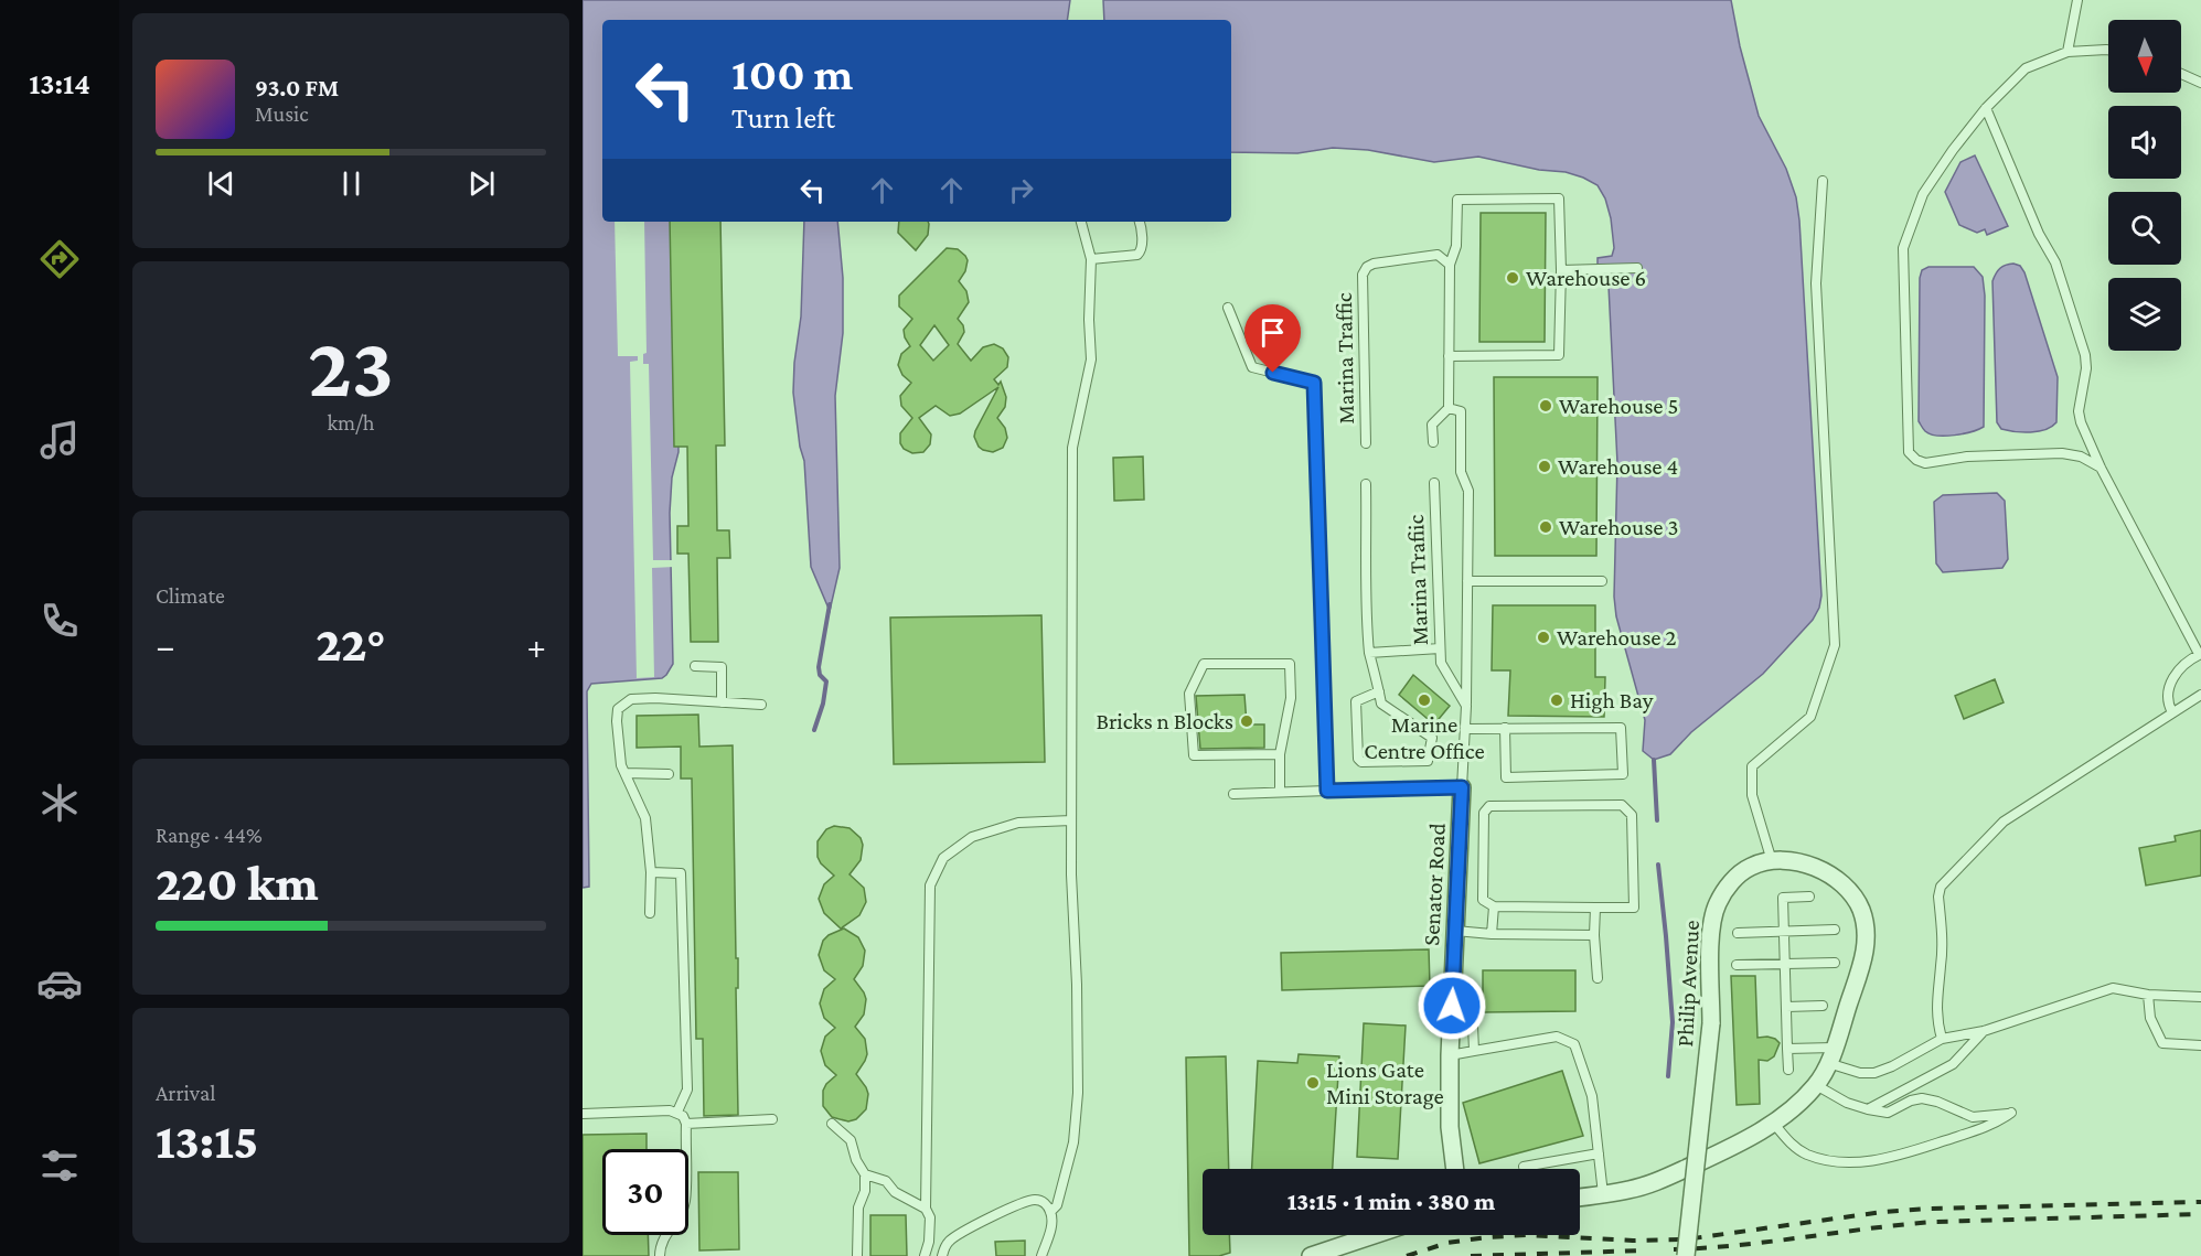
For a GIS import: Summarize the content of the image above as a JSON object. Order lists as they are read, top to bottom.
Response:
{
  "streets": {
    "street": ["Senator Road", "Philip Avenue"],
    "lane": ["Marina Traffic", "Marina Trafiic"]
  },
  "crossings": [
    ["Marina Trafiic", "Senator Road"]
  ],
  "places": [
    "Warehouse 6",
    "Warehouse 5",
    "Warehouse 4",
    "Warehouse 3",
    "Warehouse 2",
    "Marine Centre Office",
    "High Bay",
    "Bricks n Blocks",
    "Lions Gate Mini Storage"
  ],
  "north": "bottom",
  "page": {
    "tabs": "13:14",
    "turn": ["100 m", "Turn left"],
    "song": ["93.0 FM", "Music"],
    "tile": [
      ["23", "km/h"],
      "Climate",
      ["Range · 44%", "220 km"],
      ["Arrival", "13:15"]
    ],
    "heat": ["−", "22°", "+"],
    "limit": "30",
    "trip": "13:15 · 1 min · 380 m"
  }
}
